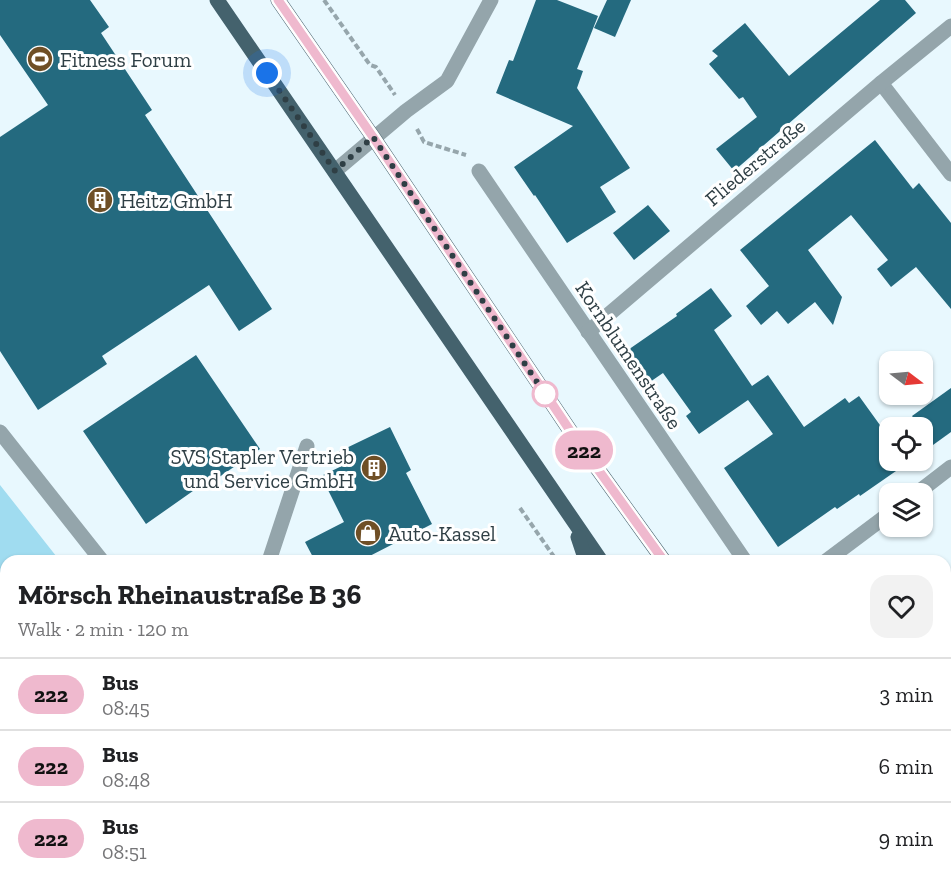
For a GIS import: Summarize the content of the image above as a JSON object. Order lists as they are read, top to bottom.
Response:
{
  "streets": {
    "street": ["Fliederstraße", "Kornblumenstraße"]
  },
  "crossings": [
    ["Fliederstraße", "Kornblumenstraße"]
  ],
  "places": {
    "sports": ["Fitness Forum"],
    "building": ["Heitz GmbH", "SVS Stapler Vertrieb und Service GmbH"],
    "shop": ["Auto-Kassel"]
  },
  "lines": ["bus line 222"],
  "north": "right",
  "page": {
    "on_map": "222",
    "heading": ["Mörsch Rheinaustraße B 36", "Walk · 2 min · 120 m"],
    "list": [
      {
        "mark": "222",
        "name": "Bus",
        "note": "08:45",
        "value": "3 min"
      },
      {
        "mark": "222",
        "name": "Bus",
        "note": "08:48",
        "value": "6 min"
      },
      {
        "mark": "222",
        "name": "Bus",
        "note": "08:51",
        "value": "9 min"
      }
    ]
  }
}
